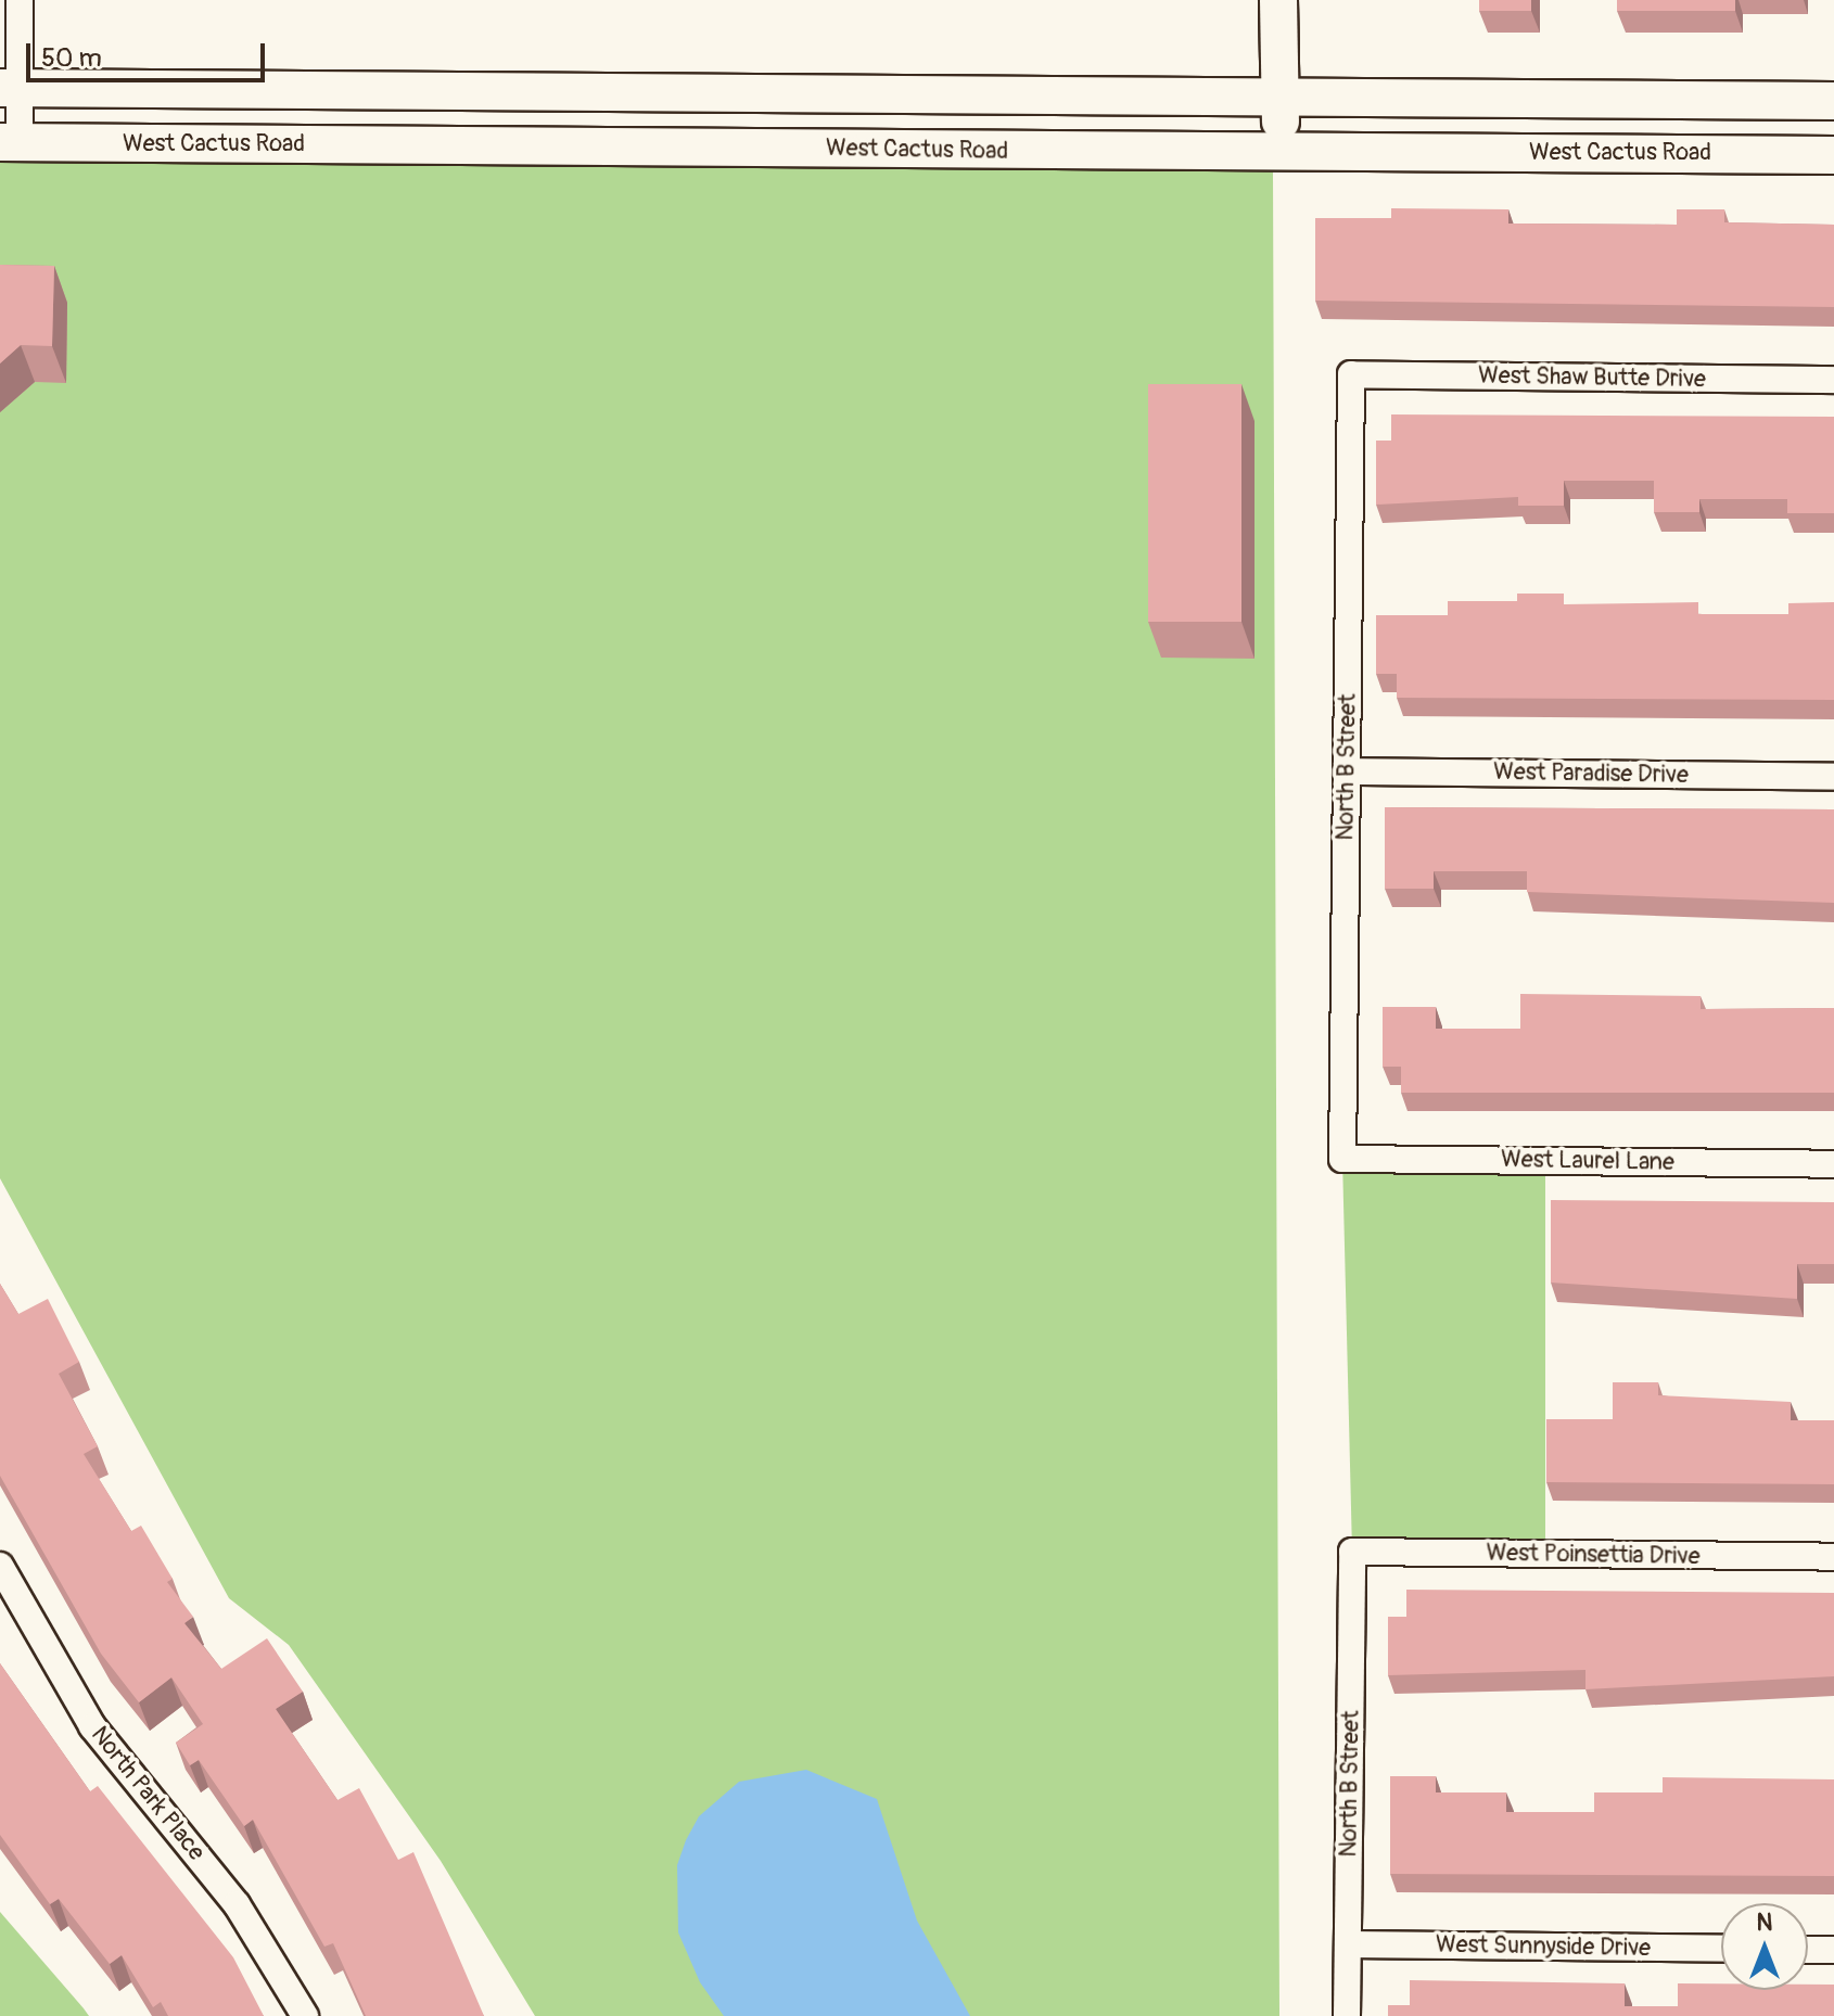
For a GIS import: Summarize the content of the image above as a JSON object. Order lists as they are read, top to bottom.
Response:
{
  "streets": {
    "street": [
      "West Cactus Road",
      "West Shaw Butte Drive",
      "North B Street",
      "West Paradise Drive",
      "West Laurel Lane",
      "West Poinsettia Drive",
      "North Park Place",
      "West Sunnyside Drive"
    ]
  },
  "crossings": [
    ["West Shaw Butte Drive", "North B Street"],
    ["North B Street", "West Paradise Drive"],
    ["North B Street", "West Laurel Lane"],
    ["North B Street", "West Poinsettia Drive"],
    ["North B Street", "West Sunnyside Drive"]
  ],
  "scale_bar": "50 m",
  "north": "top"
}
